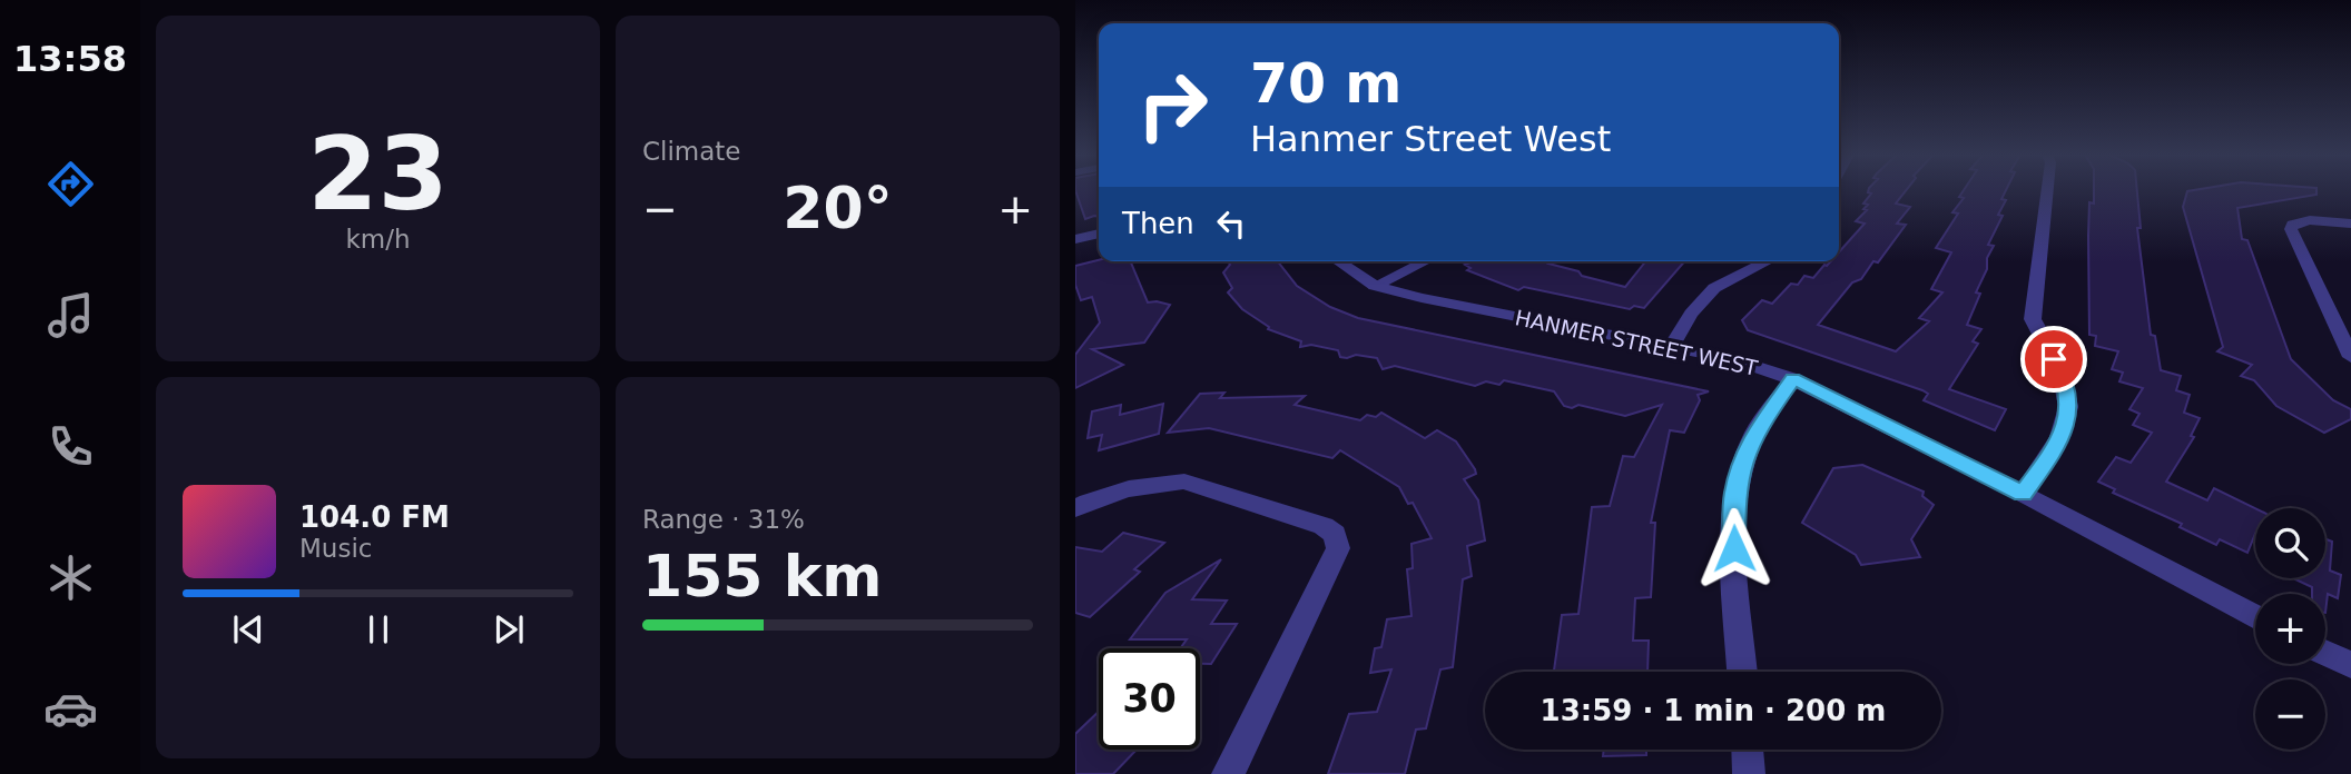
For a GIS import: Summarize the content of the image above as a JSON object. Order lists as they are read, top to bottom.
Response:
{
  "streets": {
    "street": ["HANMER STREET WEST"]
  },
  "page": {
    "tabs": "13:58",
    "tile": [
      ["23", "km/h"],
      "Climate",
      ["Range · 31%", "155 km"]
    ],
    "turn": ["70 m", "Hanmer Street West"],
    "heat": ["−", "20°", "+"],
    "then": "Then",
    "song": ["104.0 FM", "Music"],
    "map_buttons": ["+", "−"],
    "limit": "30",
    "trip": "13:59 · 1 min · 200 m"
  }
}
